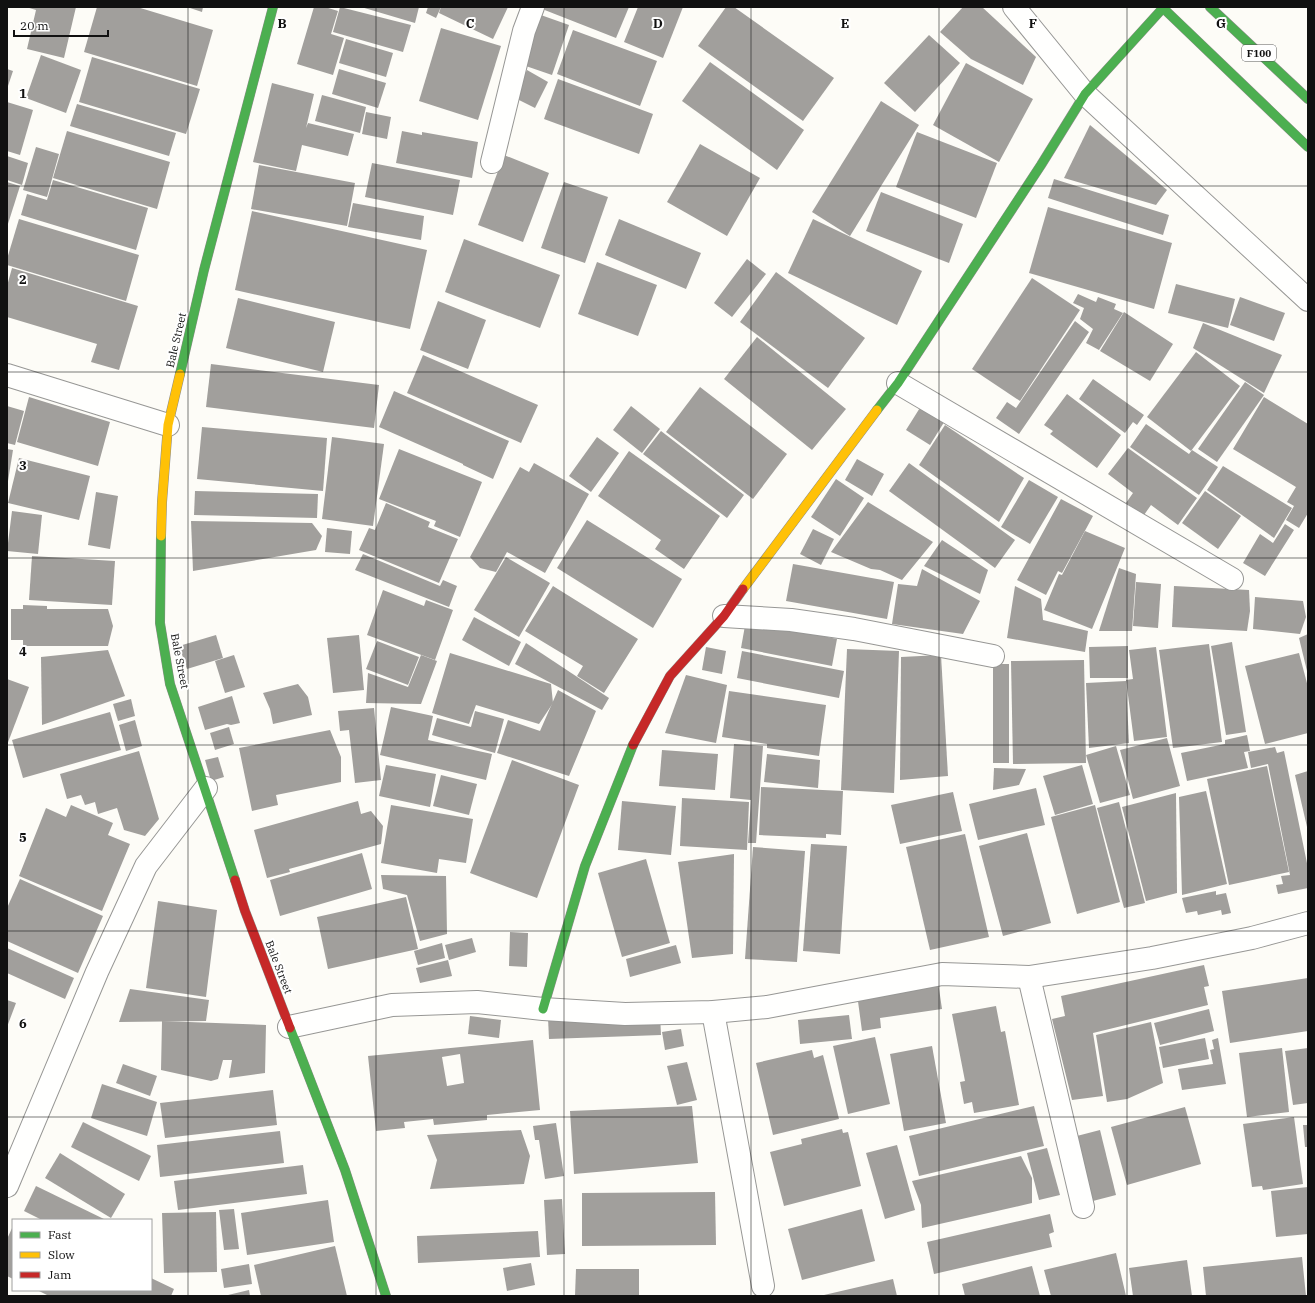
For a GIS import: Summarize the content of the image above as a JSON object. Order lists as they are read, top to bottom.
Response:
{
  "streets": {
    "main road": ["F100", "Bale Street"]
  },
  "legend": ["Fast", "Slow", "Jam"],
  "scale_bar": "20 m",
  "grid": {
    "columns": [
      "B",
      "C",
      "D",
      "E",
      "F",
      "G"
    ],
    "rows": [
      "1",
      "2",
      "3",
      "4",
      "5",
      "6"
    ]
  }
}
